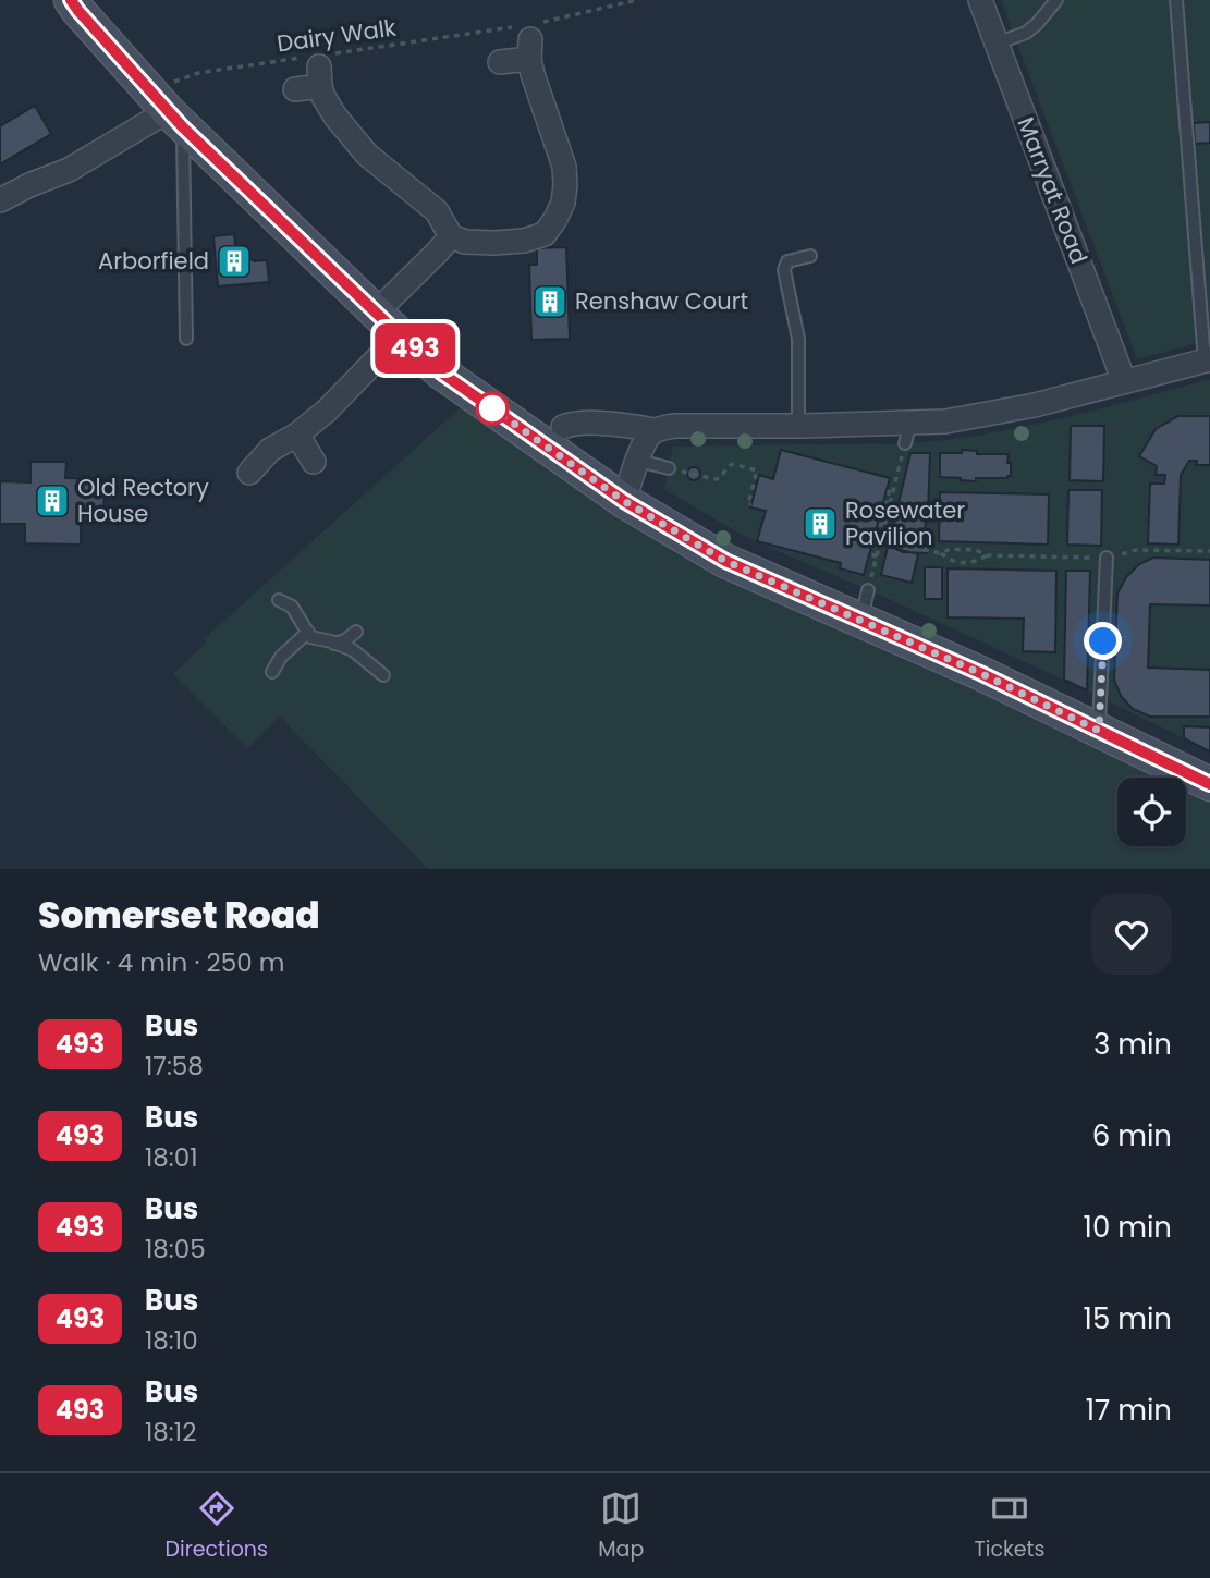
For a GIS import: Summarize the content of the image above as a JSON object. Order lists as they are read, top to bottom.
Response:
{
  "streets": {
    "street": ["Marryat Road"],
    "path": ["Dairy Walk"]
  },
  "places": {
    "building": [
      "Arborfield",
      "Renshaw Court",
      "Old Rectory House",
      "Rosewater Pavilion"
    ]
  },
  "lines": ["bus line 493"],
  "page": {
    "on_map": "493",
    "heading": ["Somerset Road", "Walk · 4 min · 250 m"],
    "list": [
      {
        "mark": "493",
        "name": "Bus",
        "note": "17:58",
        "value": "3 min"
      },
      {
        "mark": "493",
        "name": "Bus",
        "note": "18:01",
        "value": "6 min"
      },
      {
        "mark": "493",
        "name": "Bus",
        "note": "18:05",
        "value": "10 min"
      },
      {
        "mark": "493",
        "name": "Bus",
        "note": "18:10",
        "value": "15 min"
      },
      {
        "mark": "493",
        "name": "Bus",
        "note": "18:12",
        "value": "17 min"
      }
    ],
    "tabs": ["Directions", "Map", "Tickets"]
  }
}
